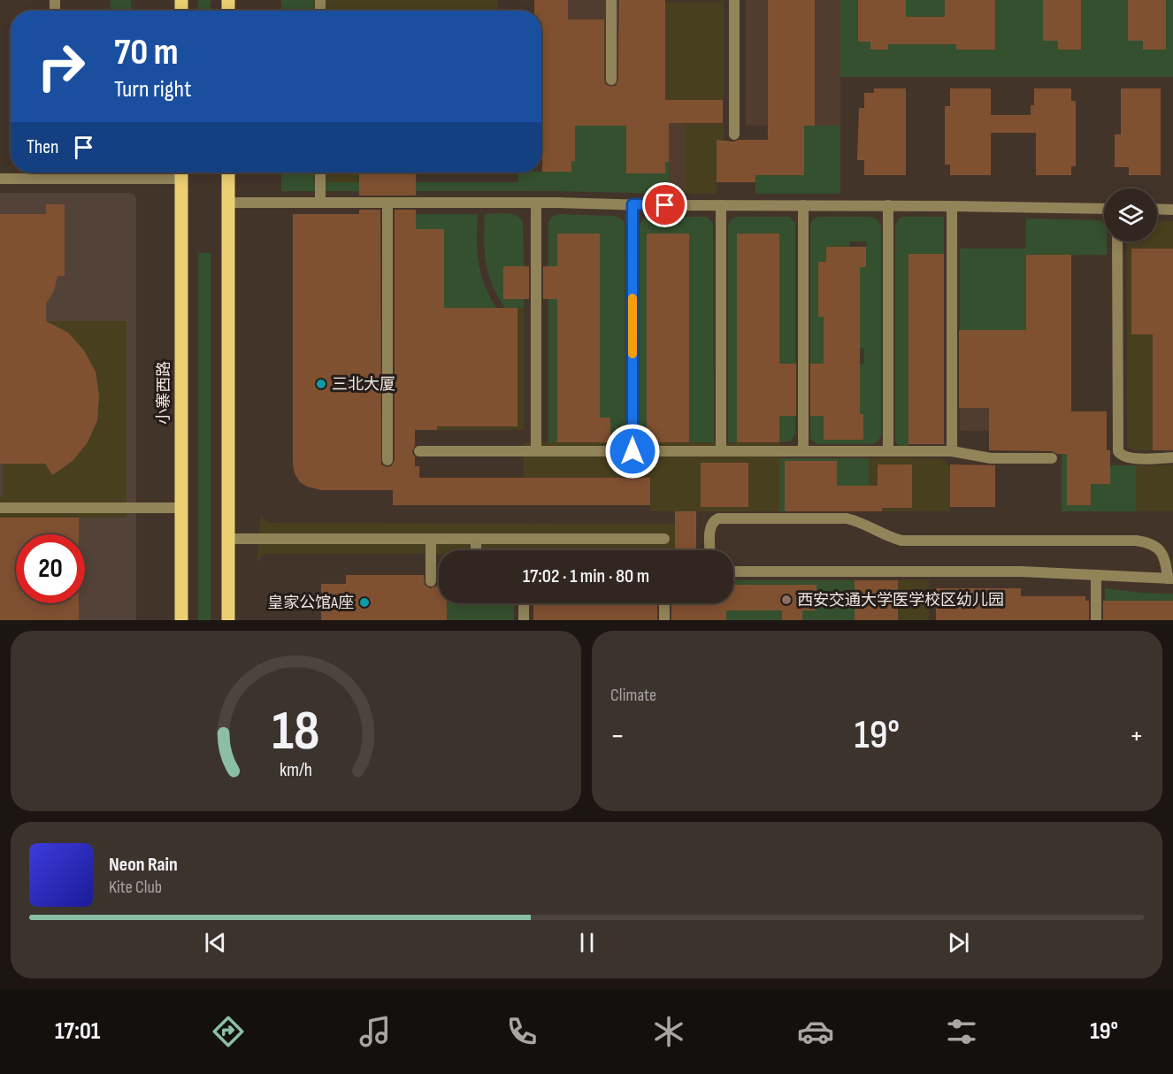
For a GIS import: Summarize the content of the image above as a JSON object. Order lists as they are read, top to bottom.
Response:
{
  "streets": {
    "main road": ["小寨西路"]
  },
  "places": ["三北大厦", "西安交通大学医学校区幼儿园", "皇家公馆A座"],
  "page": {
    "turn": ["70 m", "Turn right"],
    "then": "Then",
    "limit": "20",
    "trip": "17:02 · 1 min · 80 m",
    "tile": "Climate",
    "heat": ["−", "19°", "+"],
    "song": ["Neon Rain", "Kite Club"],
    "tabs": ["17:01", "19°"],
    "gauge": ["18", "km/h"]
  }
}
